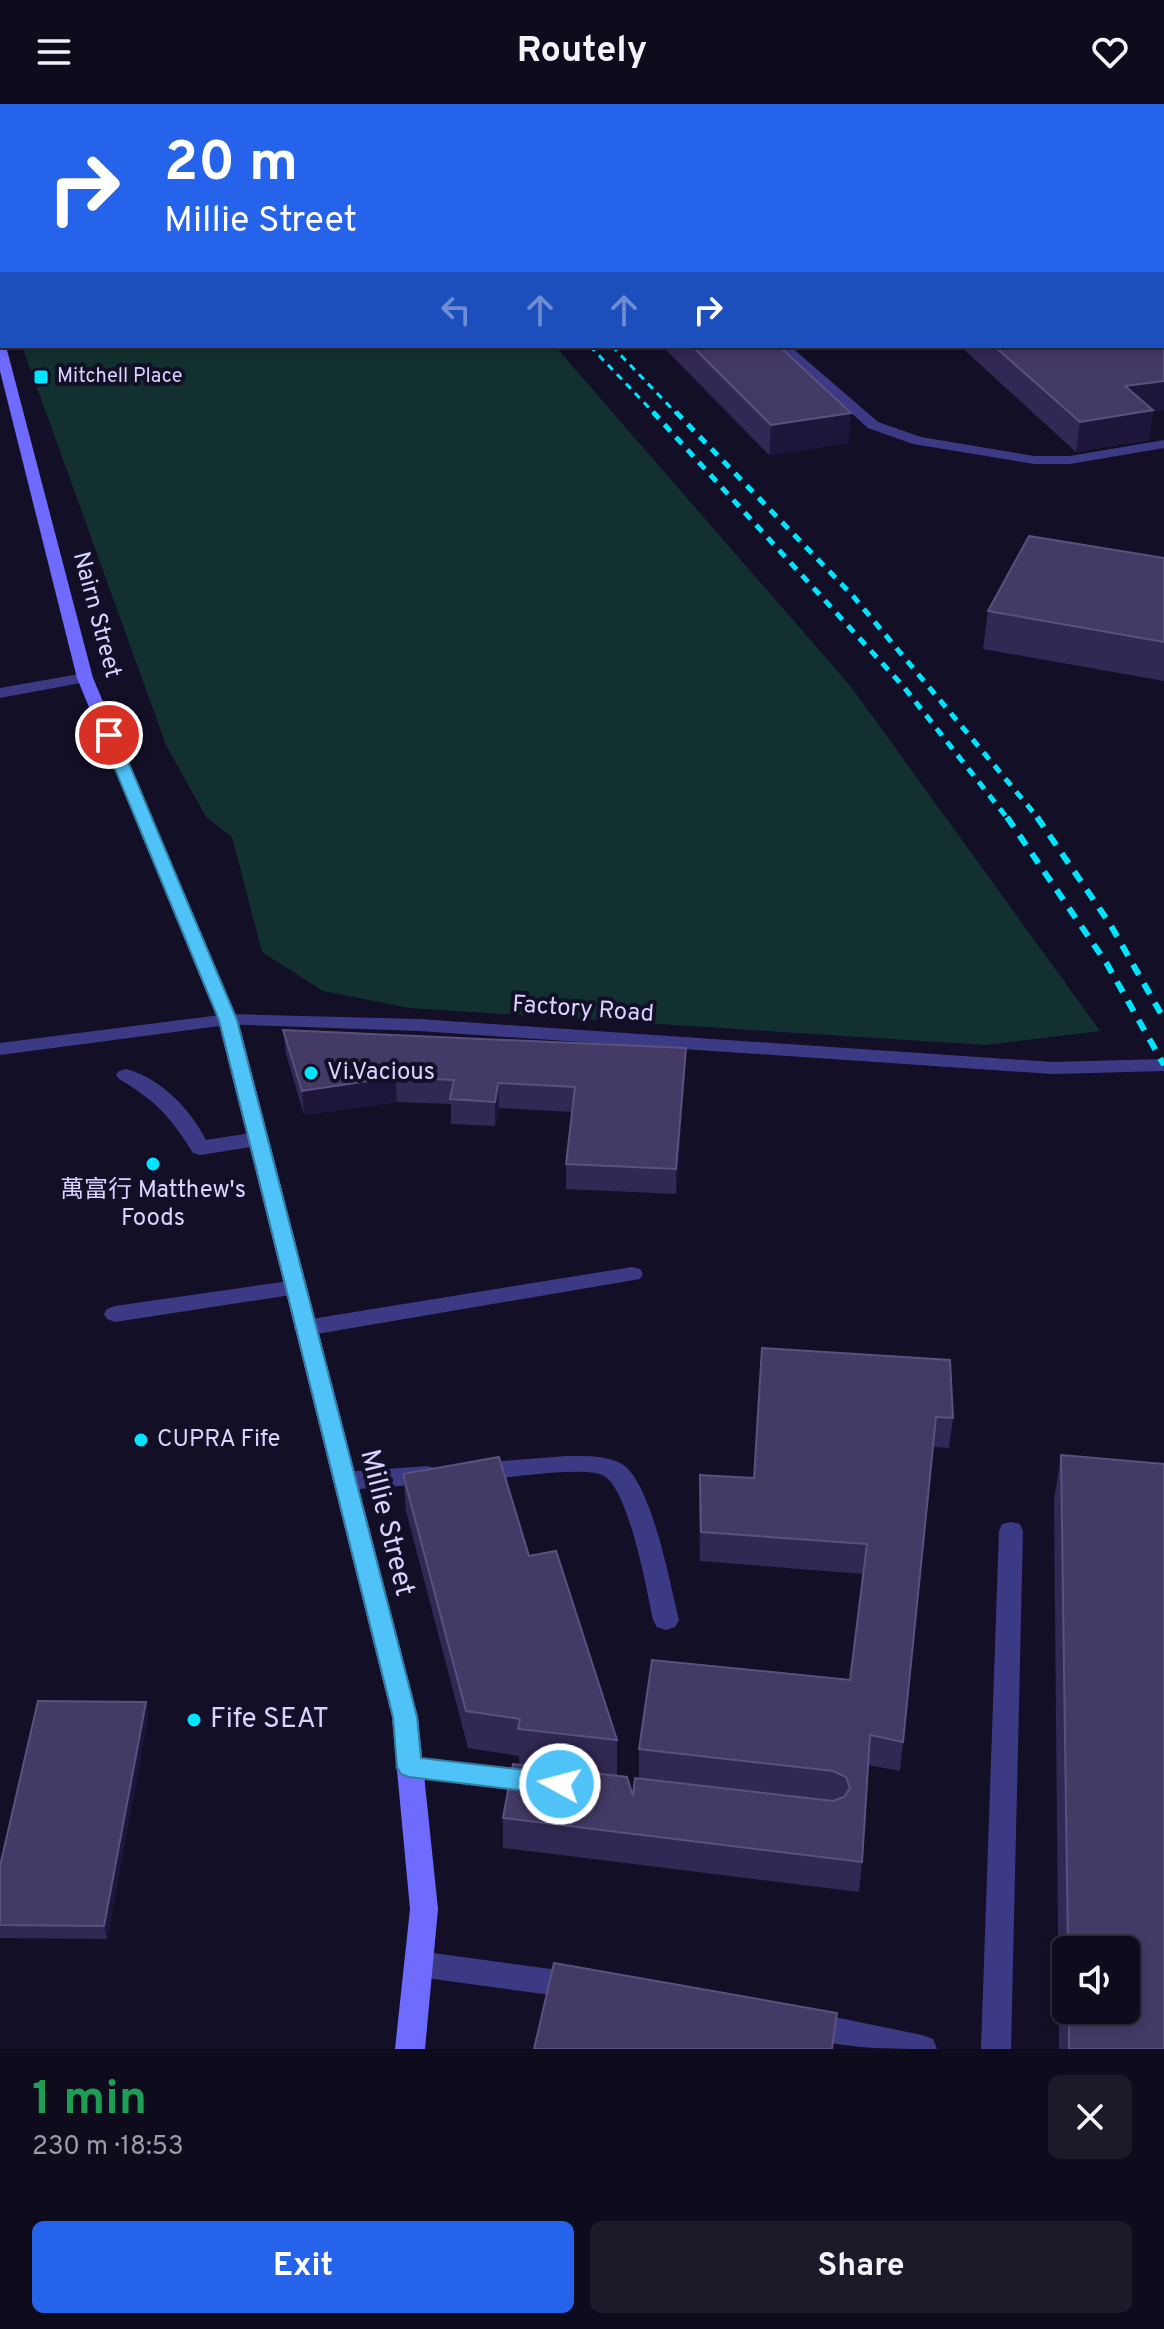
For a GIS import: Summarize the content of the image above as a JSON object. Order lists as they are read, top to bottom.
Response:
{
  "streets": {
    "main road": ["Nairn Street", "Millie Street"],
    "street": ["Factory Road"]
  },
  "crossings": [
    ["Nairn Street", "Factory Road"],
    ["Nairn Street", "Millie Street"],
    ["Factory Road", "Millie Street"]
  ],
  "places": {
    "transit": ["Mitchell Place"],
    "other": [
      "Vi.Vacious",
      "萬富行 Matthew's Foods",
      "CUPRA Fife",
      "Fife SEAT"
    ]
  },
  "page": {
    "header": "Routely",
    "turn": ["20 m", "Millie Street"],
    "heading": ["1 min", "230 m · 18:53"],
    "buttons": ["Exit", "Share"]
  }
}
